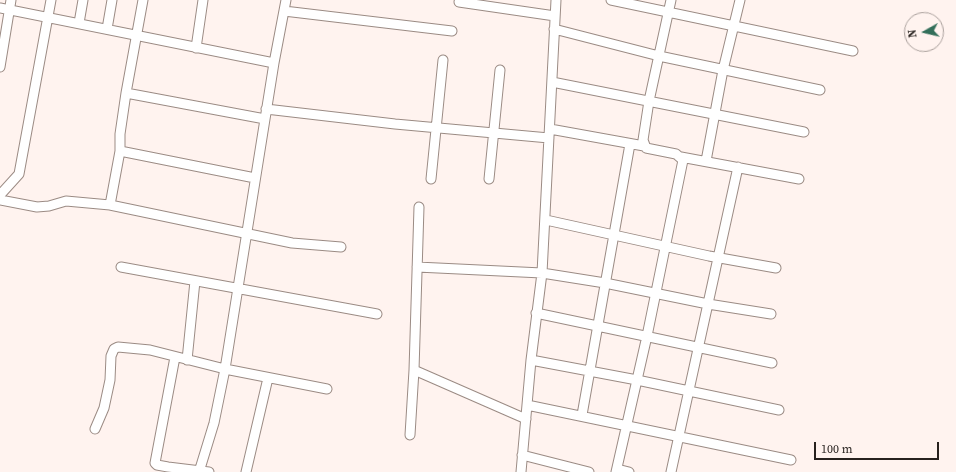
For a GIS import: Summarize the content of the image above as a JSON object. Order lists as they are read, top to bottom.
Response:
{
  "scale_bar": "100 m",
  "north": "left"
}
